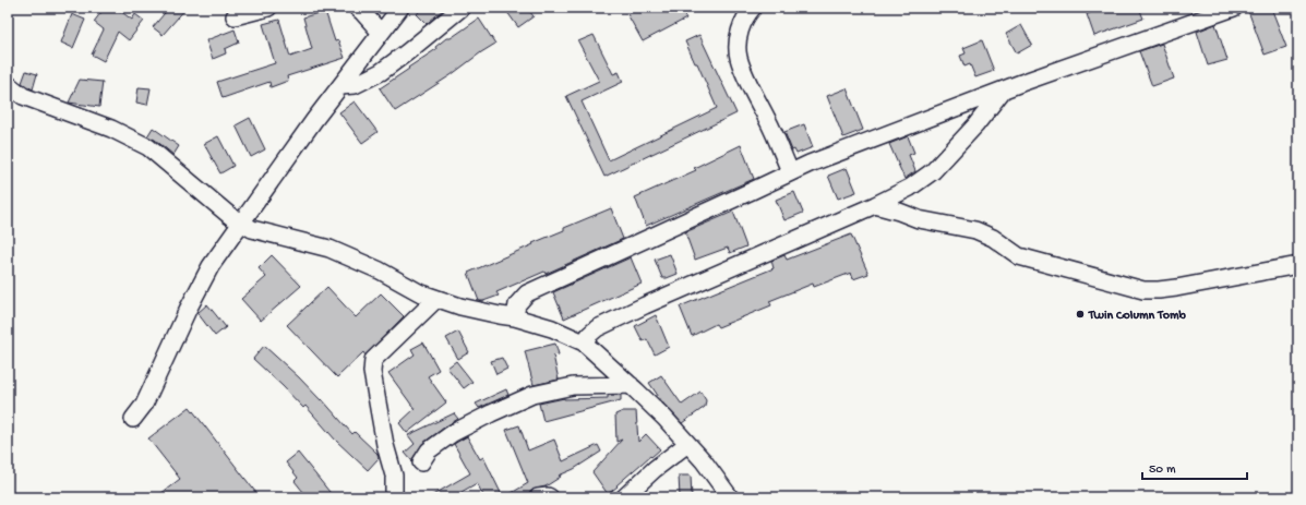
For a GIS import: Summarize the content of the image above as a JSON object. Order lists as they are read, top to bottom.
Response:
{
  "places": ["Twin Column Tomb"],
  "scale_bar": "50 m"
}
